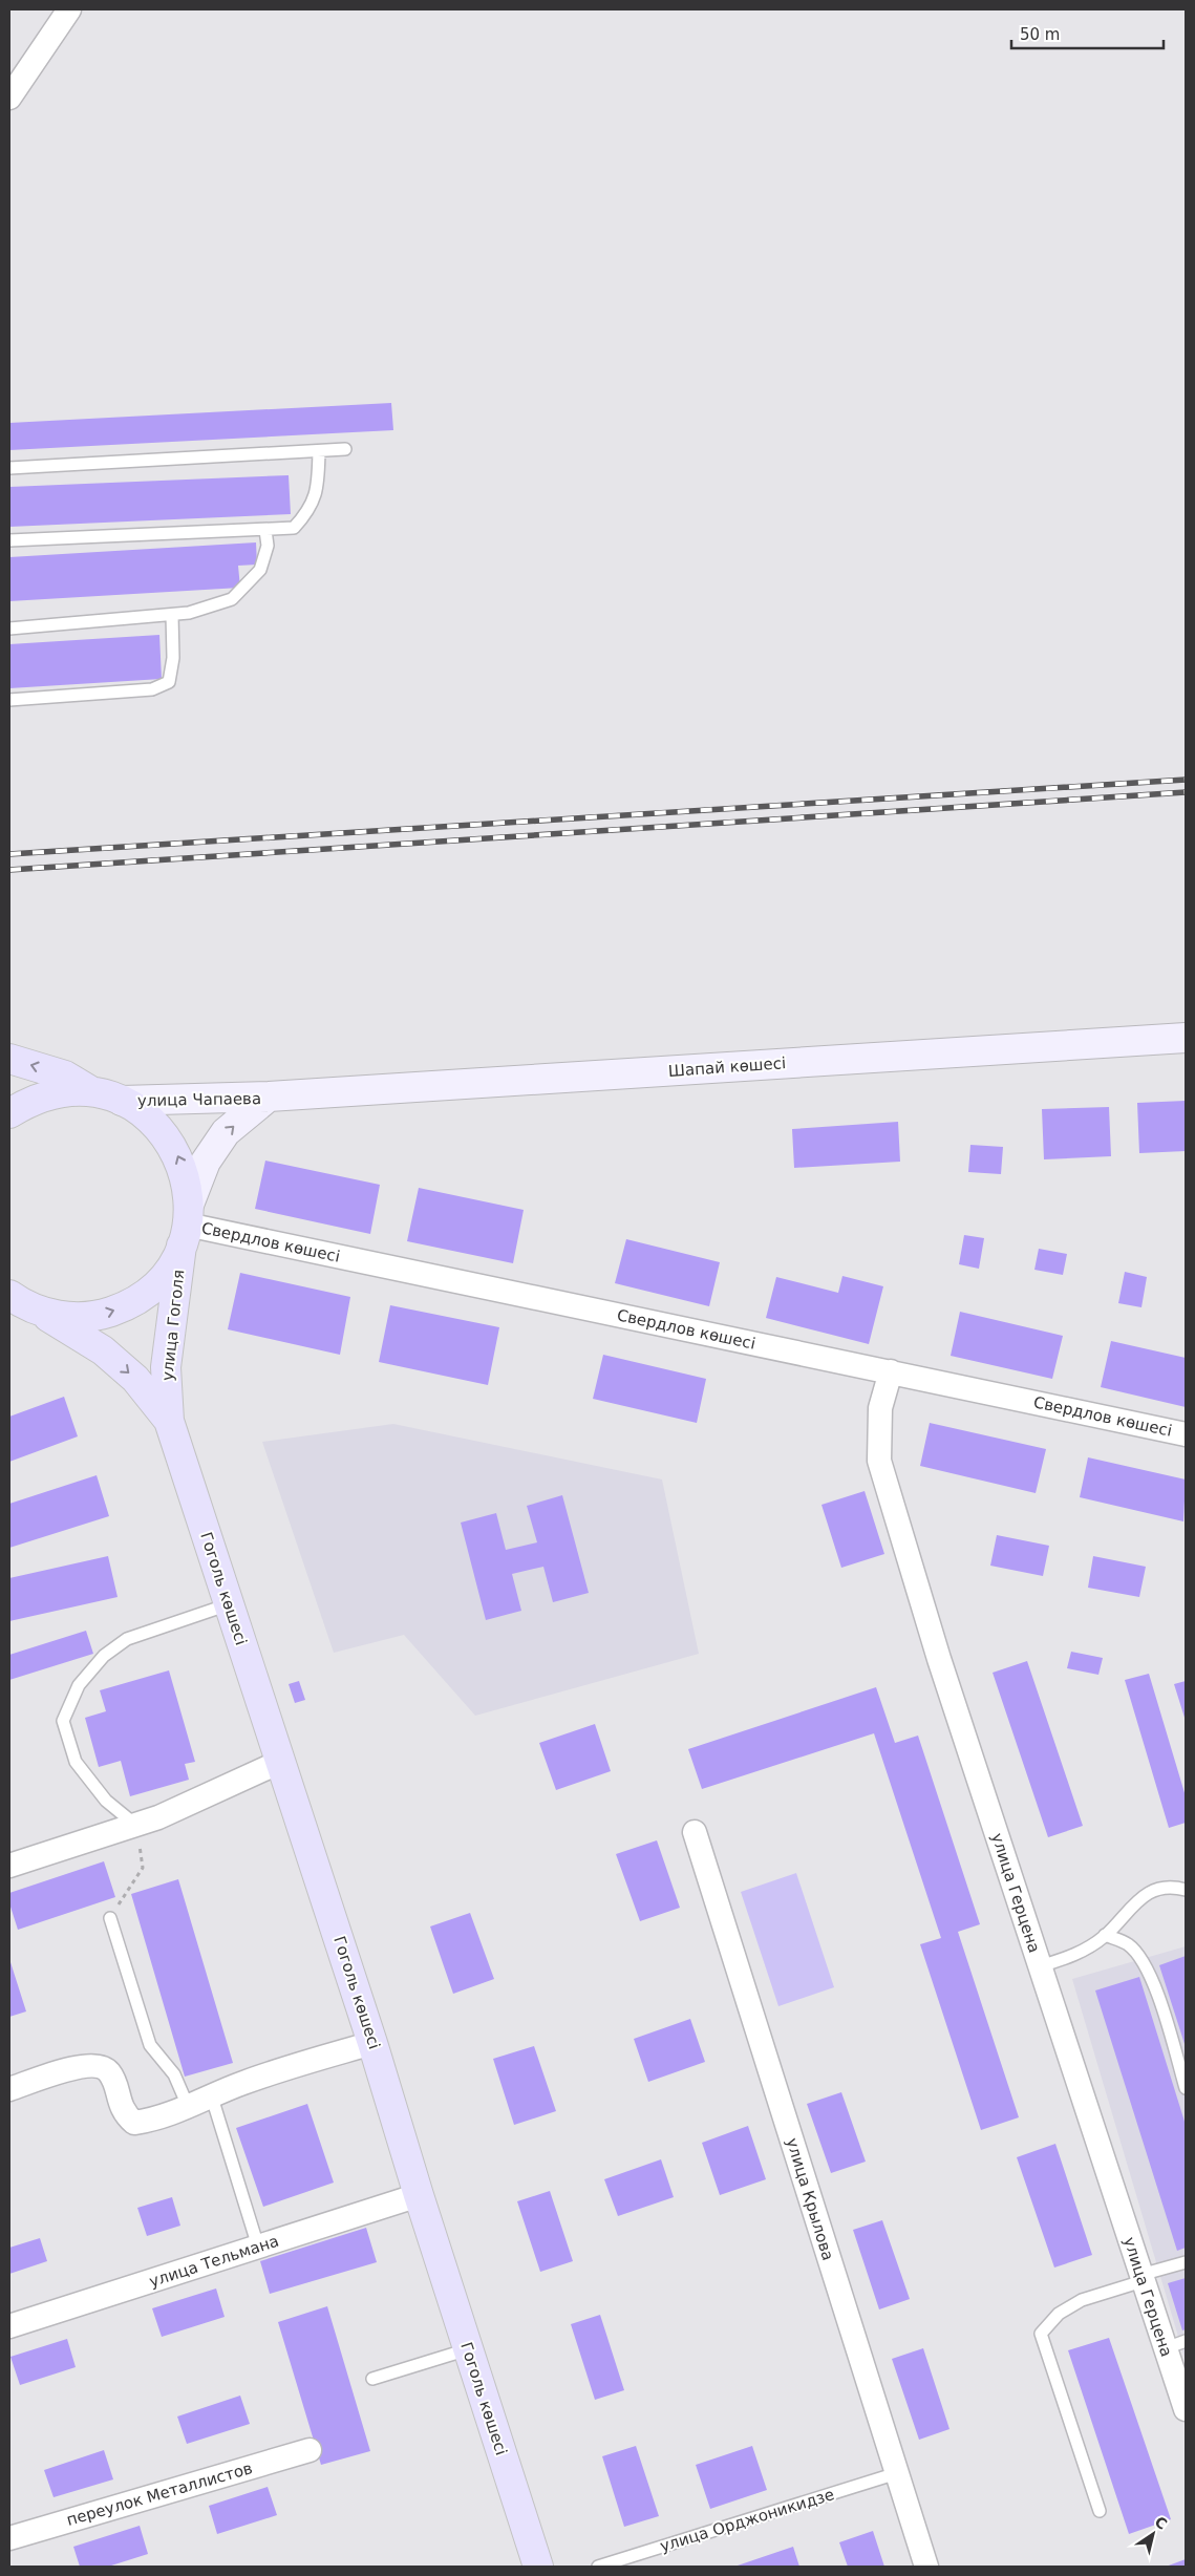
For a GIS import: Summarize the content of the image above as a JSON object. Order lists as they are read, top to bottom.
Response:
{
  "streets": {
    "main road": ["улица Гоголя", "Гоголь көшесі"],
    "street": [
      "Шапай көшесі",
      "улица Чапаева",
      "Свердлов көшесі",
      "улица Герцена",
      "улица Крылова",
      "улица Тельмана",
      "переулок Металлистов"
    ],
    "lane": ["улица Орджоникидзе"]
  },
  "crossings": [
    ["Шапай көшесі", "улица Чапаева"],
    ["улица Чапаева", "Свердлов көшесі"],
    ["улица Чапаева", "улица Гоголя"],
    ["Свердлов көшесі", "улица Гоголя"],
    ["Свердлов көшесі", "улица Герцена"],
    ["улица Гоголя", "Гоголь көшесі"],
    ["Гоголь көшесі", "улица Тельмана"],
    ["улица Крылова", "улица Орджоникидзе"]
  ],
  "one_way": ["улица Чапаева"],
  "scale_bar": "50 m",
  "north": "top right"
}
